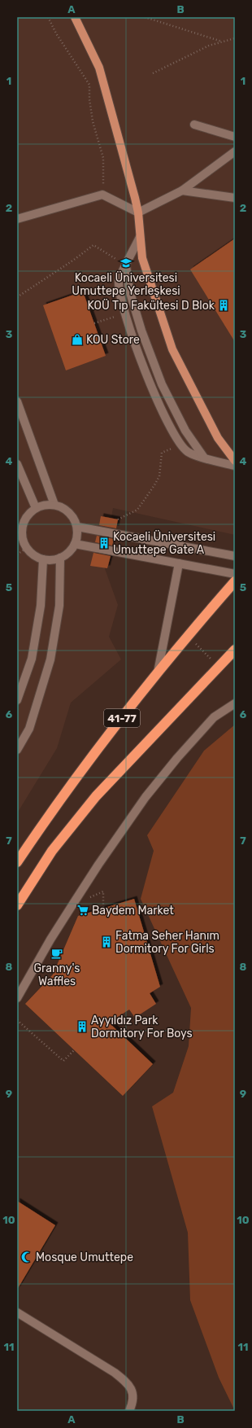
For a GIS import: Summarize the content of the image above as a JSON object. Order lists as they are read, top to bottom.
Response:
{
  "streets": {
    "highway": ["41-77"]
  },
  "places": {
    "school or university": ["Kocaeli Üniversitesi Umuttepe Yerleşkesi"],
    "building": [
      "KOÜ Tıp Fakültesi D Blok",
      "Kocaeli Üniversitesi Umuttepe Gate A",
      "Fatma Seher Hanım Dormitory For Girls",
      "Ayyıldız Park Dormitory For Boys"
    ],
    "shop": ["KOU Store"],
    "supermarket": ["Baydem Market"],
    "cafe": ["Granny's Waffles"],
    "mosque": ["Mosque Umuttepe"]
  },
  "grid": {
    "columns": ["A", "B"],
    "rows": [
      "1",
      "2",
      "3",
      "4",
      "5",
      "6",
      "7",
      "8",
      "9",
      "10",
      "11"
    ]
  }
}
